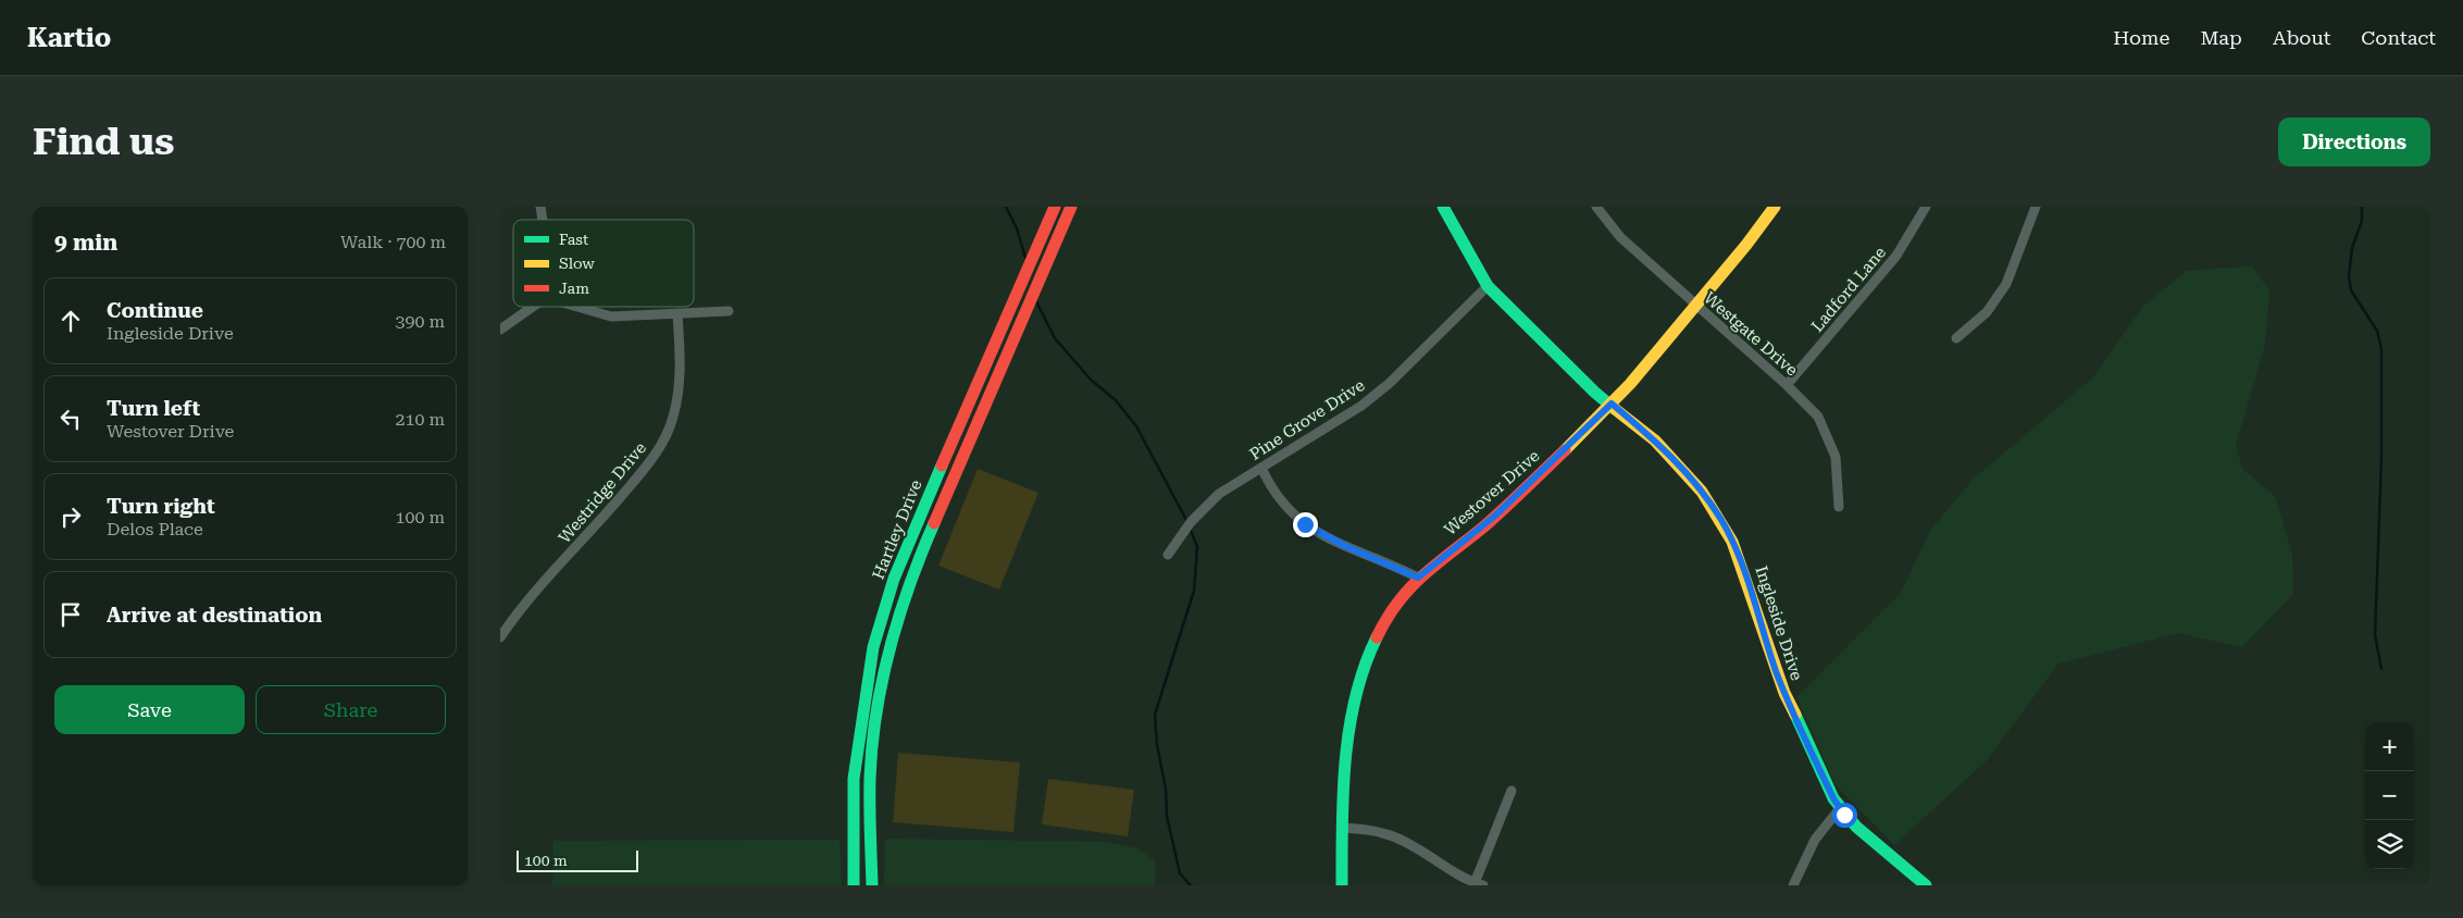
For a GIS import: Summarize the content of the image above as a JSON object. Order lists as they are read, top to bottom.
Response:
{
  "streets": {
    "street": [
      "Ladford Lane",
      "Westgate Drive",
      "Pine Grove Drive",
      "Westridge Drive",
      "Westover Drive",
      "Hartley Drive",
      "Ingleside Drive"
    ]
  },
  "crossings": [
    ["Ladford Lane", "Westgate Drive"],
    ["Westgate Drive", "Westover Drive"],
    ["Pine Grove Drive", "Ingleside Drive"],
    ["Westover Drive", "Ingleside Drive"]
  ],
  "legend": ["Fast", "Slow", "Jam"],
  "scale_bar": "100 m",
  "page": {
    "header": "Kartio",
    "nav": [
      "Home",
      "Map",
      "About",
      "Contact"
    ],
    "buttons": [
      "Directions",
      ["Save", "Share"]
    ],
    "title": "Find us",
    "heading": ["9 min", "Walk · 700 m"],
    "list": [
      ["Continue", "Ingleside Drive", "390 m"],
      ["Turn left", "Westover Drive", "210 m"],
      ["Turn right", "Delos Place", "100 m"],
      "Arrive at destination"
    ],
    "map_buttons": ["+", "−"],
    "scale": "100 m"
  }
}
